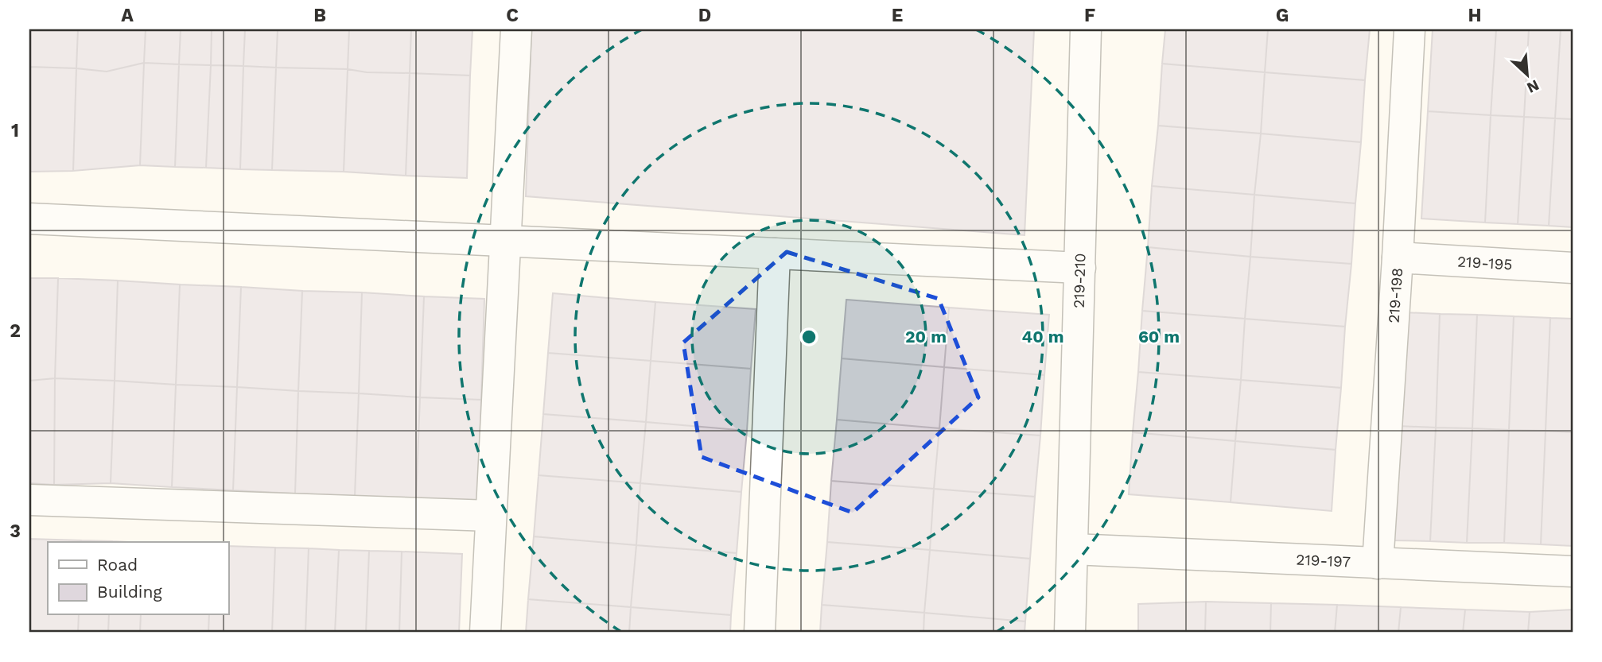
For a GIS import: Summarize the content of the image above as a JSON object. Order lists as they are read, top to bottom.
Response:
{
  "streets": {
    "street": [
      "219-195",
      "219-210",
      "219-198",
      "219-197"
    ]
  },
  "crossings": [
    ["219-195", "219-198"],
    ["219-210", "219-197"],
    ["219-198", "219-197"]
  ],
  "legend": ["Road", "Building"],
  "north": "bottom right",
  "grid": {
    "columns": [
      "A",
      "B",
      "C",
      "D",
      "E",
      "F",
      "G",
      "H"
    ],
    "rows": ["1", "2", "3"]
  },
  "rings": ["20 m", "40 m", "60 m"]
}
